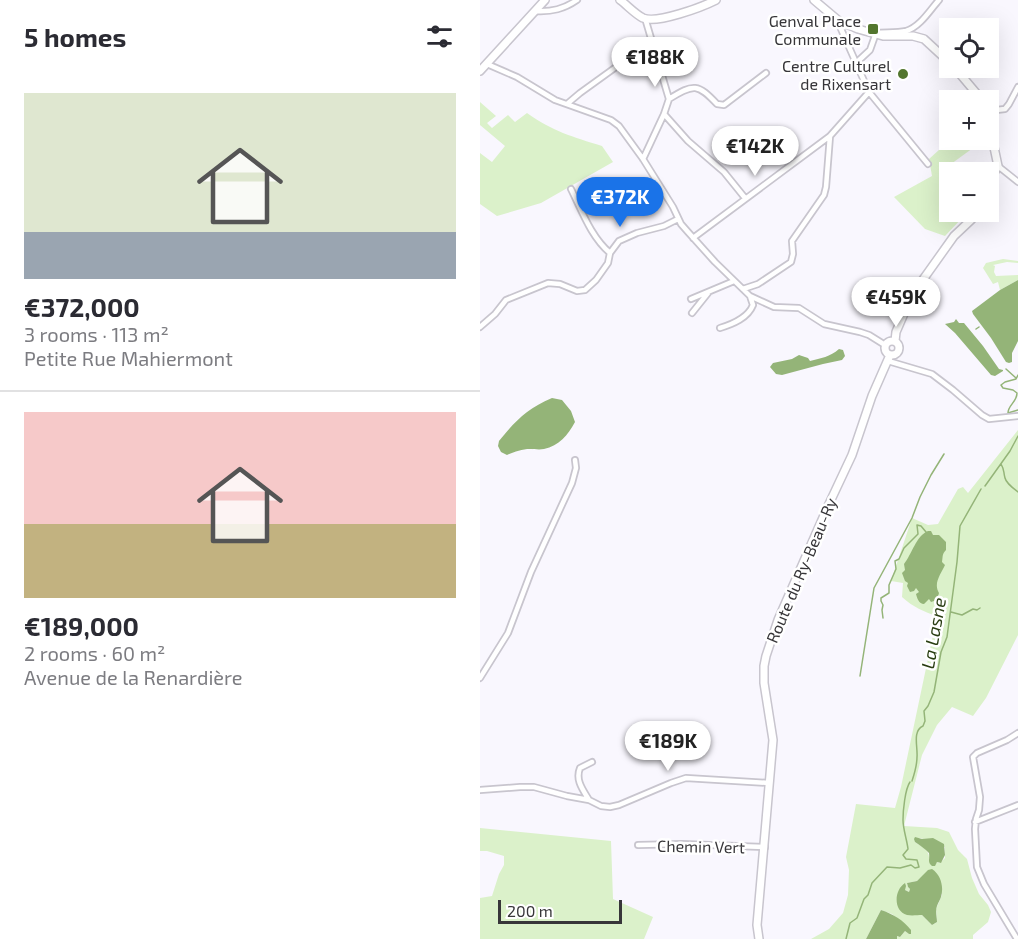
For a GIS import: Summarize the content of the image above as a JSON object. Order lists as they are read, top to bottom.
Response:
{
  "streets": {
    "street": ["Route du Ry-Beau-Ry", "Chemin Vert"]
  },
  "crossings": [
    ["Route du Ry-Beau-Ry", "Chemin Vert"]
  ],
  "water": ["La Lasne"],
  "places": {
    "transit": ["Genval Place Communale"],
    "other": ["Centre Culturel de Rixensart"]
  },
  "scale_bar": "200 m",
  "page": {
    "heading": "5 homes",
    "map_buttons": ["+", "−"],
    "price": [
      "€188K",
      "€142K",
      "€372K",
      "€459K",
      "€189K"
    ],
    "list": [
      {
        "name": "€372,000",
        "note": "3 rooms · 113 m² · Petite Rue Mahiermont"
      },
      {
        "name": "€189,000",
        "note": "2 rooms · 60 m² · Avenue de la Renardière"
      }
    ],
    "scale": "200 m"
  }
}
